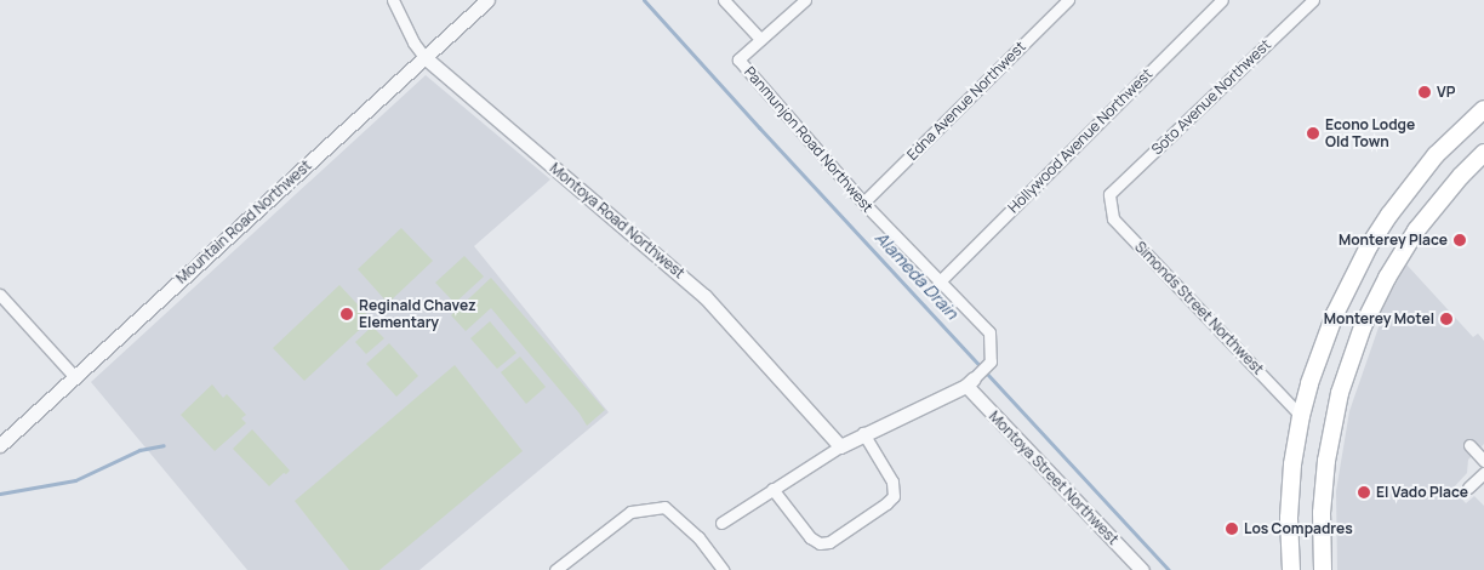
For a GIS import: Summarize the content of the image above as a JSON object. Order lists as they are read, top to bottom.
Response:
{
  "streets": {
    "street": [
      "Soto Avenue Northwest",
      "Edna Avenue Northwest",
      "Panmunjon Road Northwest",
      "Hollywood Avenue Northwest",
      "Montoya Road Northwest",
      "Mountain Road Northwest",
      "Simonds Street Northwest",
      "Montoya Street Northwest"
    ]
  },
  "crossings": [
    ["Soto Avenue Northwest", "Simonds Street Northwest"],
    ["Edna Avenue Northwest", "Panmunjon Road Northwest"],
    ["Panmunjon Road Northwest", "Hollywood Avenue Northwest"],
    ["Panmunjon Road Northwest", "Montoya Street Northwest"],
    ["Montoya Road Northwest", "Mountain Road Northwest"]
  ],
  "water": ["Alameda Drain"],
  "places": [
    "VP",
    "Econo Lodge Old Town",
    "Monterey Place",
    "Reginald Chavez Elementary",
    "Monterey Motel",
    "El Vado Place",
    "Los Compadres"
  ]
}
